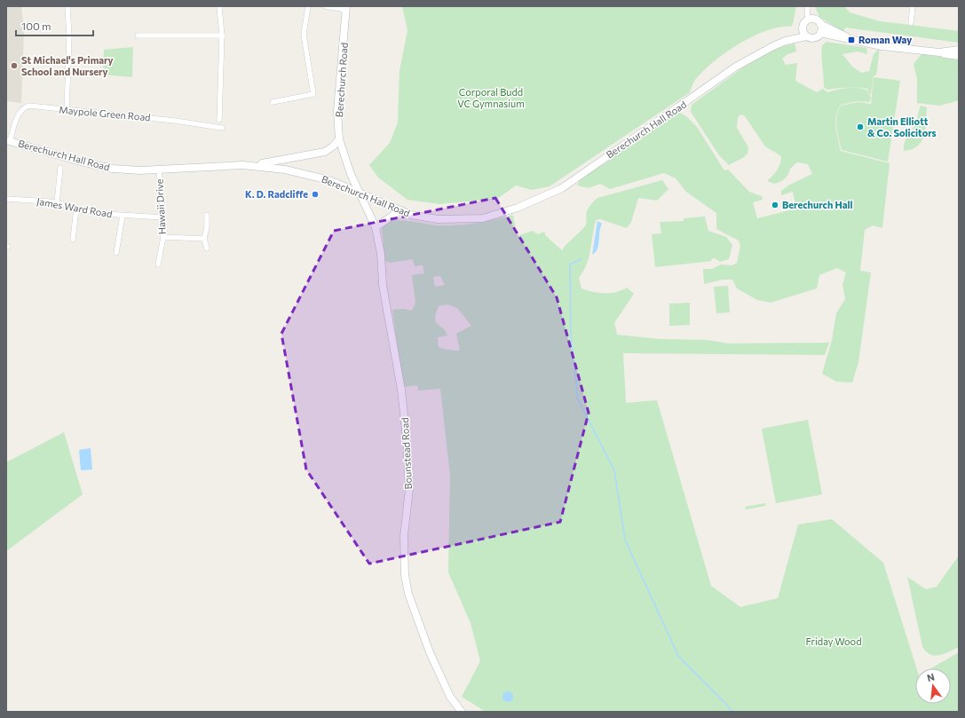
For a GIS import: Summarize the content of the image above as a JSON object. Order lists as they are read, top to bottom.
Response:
{
  "streets": {
    "street": [
      "Berechurch Road",
      "Maypole Green Road",
      "Berechurch Hall Road",
      "Hawaii Drive",
      "James Ward Road",
      "Bounstead Road"
    ]
  },
  "crossings": [
    ["Berechurch Road", "Berechurch Hall Road"],
    ["Berechurch Road", "Bounstead Road"],
    ["Maypole Green Road", "Berechurch Hall Road"],
    ["Berechurch Hall Road", "Hawaii Drive"],
    ["Berechurch Hall Road", "Bounstead Road"],
    ["Hawaii Drive", "James Ward Road"]
  ],
  "parks": ["Corporal Budd VC Gymnasium", "Friday Wood"],
  "places": {
    "transit": ["Roman Way"],
    "other": [
      "St Michael's Primary School and Nursery",
      "Martin Elliott & Co. Solicitors",
      "K. D. Radcliffe",
      "Berechurch Hall"
    ]
  },
  "scale_bar": "100 m",
  "north": "top"
}
